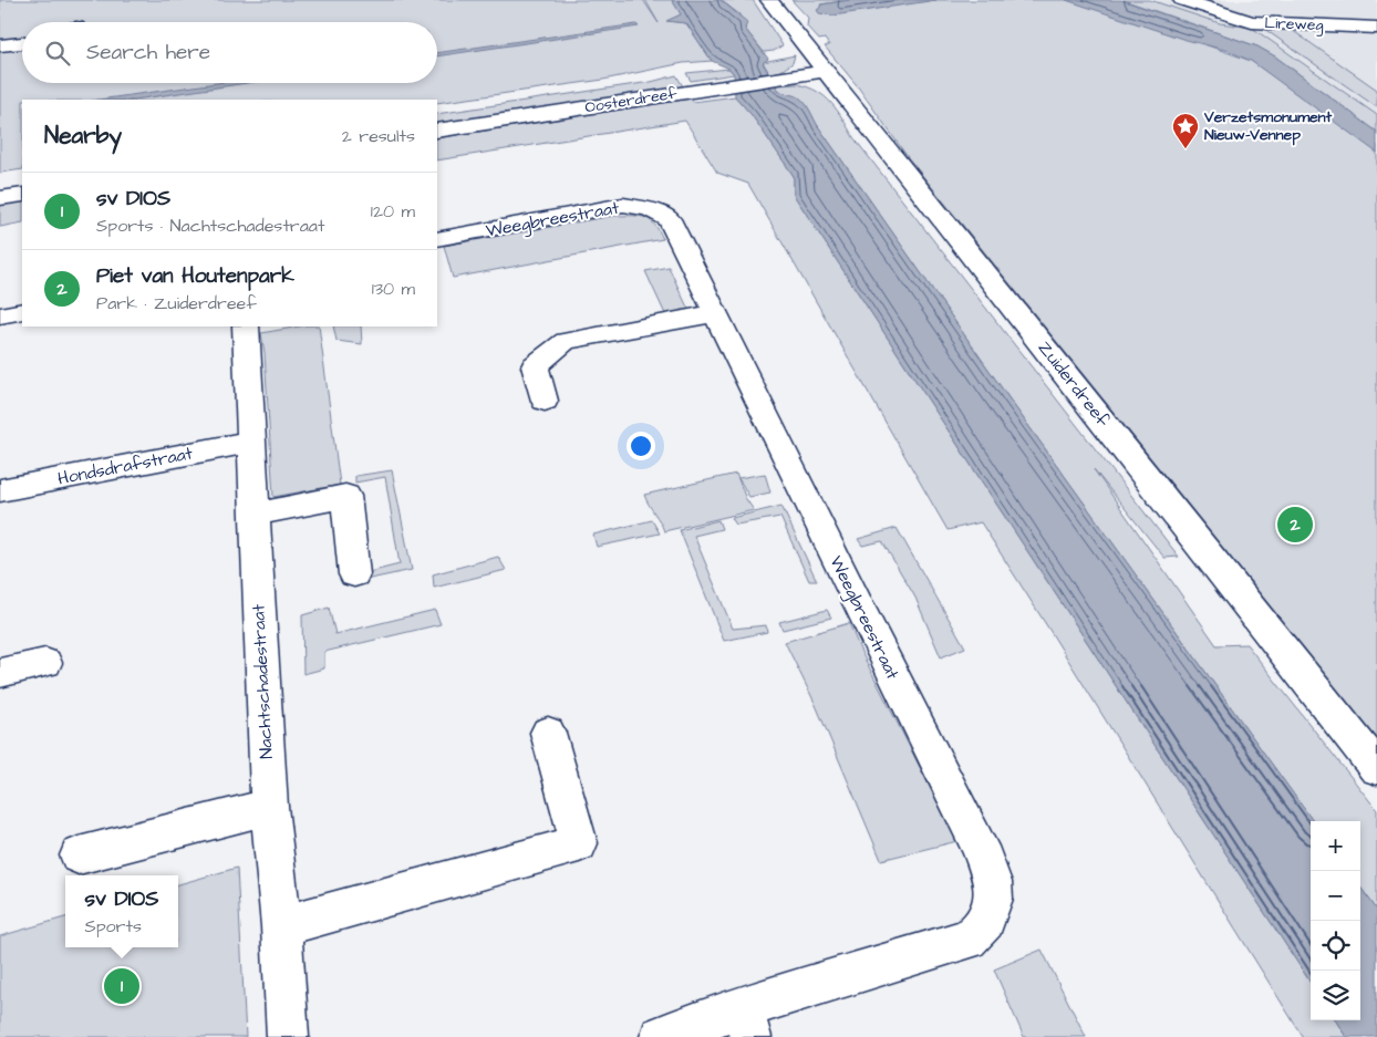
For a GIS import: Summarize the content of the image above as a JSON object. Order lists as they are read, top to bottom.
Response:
{
  "streets": {
    "street": [
      "Lireweg",
      "Oosterdreef",
      "Weegbreestraat",
      "Zuiderdreef",
      "Hondsdrafstraat",
      "Nachtschadestraat"
    ]
  },
  "crossings": [
    ["Oosterdreef", "Zuiderdreef"],
    ["Hondsdrafstraat", "Nachtschadestraat"]
  ],
  "places": {
    "place": ["Verzetsmonument Nieuw-Vennep"]
  },
  "page": {
    "search": "Search here",
    "heading": ["Nearby", "2 results"],
    "list": [
      {
        "mark": "1",
        "name": "sv DIOS",
        "note": "Sports · Nachtschadestraat",
        "value": "120 m"
      },
      {
        "mark": "2",
        "name": "Piet van Houtenpark",
        "note": "Park · Zuiderdreef",
        "value": "130 m"
      }
    ],
    "pins": ["2", "1"],
    "map_buttons": ["+", "−"],
    "popup": ["sv DIOS", "Sports"]
  }
}
